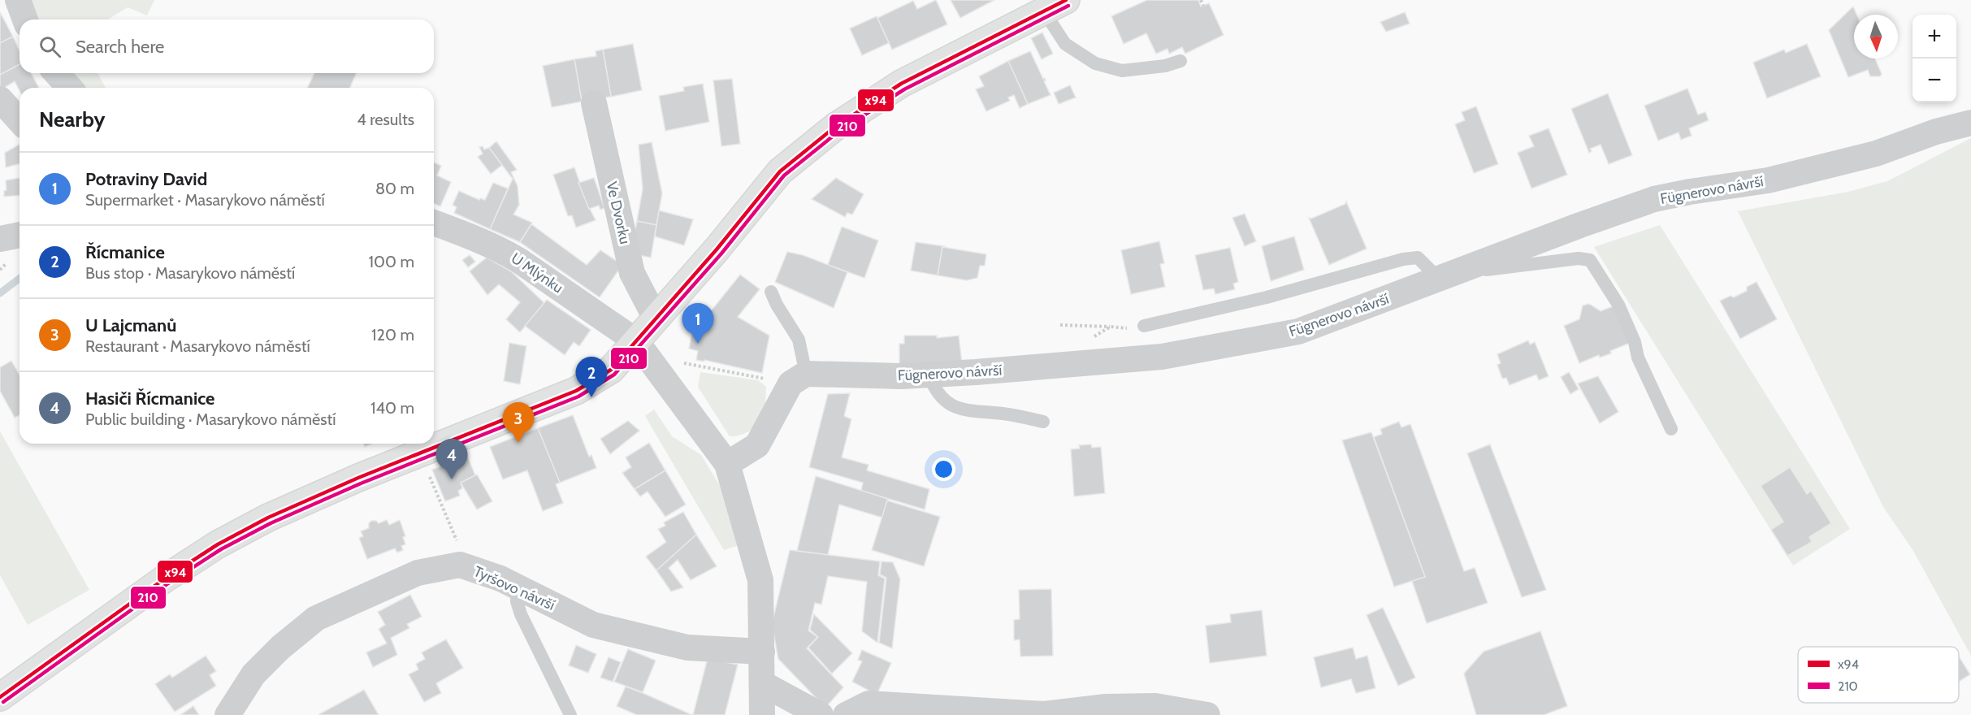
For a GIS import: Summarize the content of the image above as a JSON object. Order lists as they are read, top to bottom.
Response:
{
  "streets": {
    "street": [
      "Fügnerovo návrší",
      "Ve Dvorku",
      "U Mlýnku",
      "Tyršovo návrší"
    ]
  },
  "lines": ["transit line x94", "transit line 210"],
  "legend": ["x94", "210"],
  "north": "bottom",
  "page": {
    "map_buttons": ["+", "−"],
    "search": "Search here",
    "heading": ["Nearby", "4 results"],
    "list": [
      {
        "mark": "1",
        "name": "Potraviny David",
        "note": "Supermarket · Masarykovo náměstí",
        "value": "80 m"
      },
      {
        "mark": "2",
        "name": "Řícmanice",
        "note": "Bus stop · Masarykovo náměstí",
        "value": "100 m"
      },
      {
        "mark": "3",
        "name": "U Lajcmanů",
        "note": "Restaurant · Masarykovo náměstí",
        "value": "120 m"
      },
      {
        "mark": "4",
        "name": "Hasiči Řícmanice",
        "note": "Public building · Masarykovo náměstí",
        "value": "140 m"
      }
    ],
    "pins": [
      "1",
      "2",
      "3",
      "4"
    ]
  }
}
